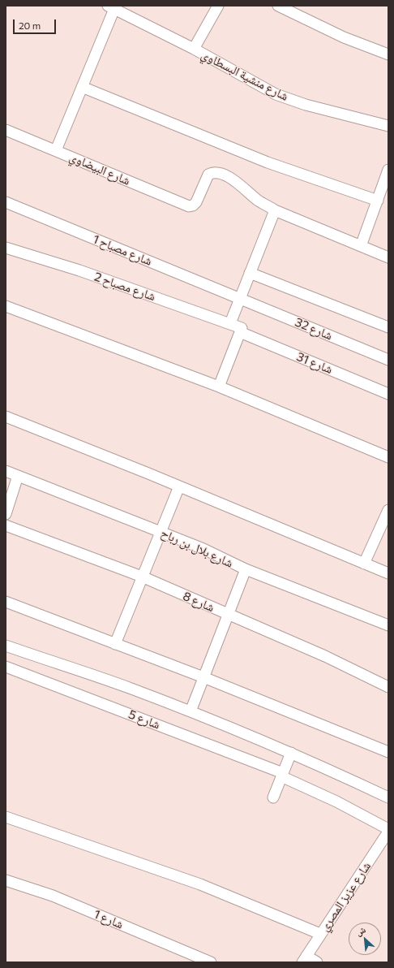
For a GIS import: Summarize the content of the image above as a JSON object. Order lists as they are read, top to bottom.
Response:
{
  "streets": {
    "street": [
      "شارع منشية البسطاوي",
      "شارع البيضاوي",
      "شارع مصباح 1",
      "شارع مصباح 2",
      "شارع 32",
      "شارع 31",
      "شارع بلال بن رباح",
      "شارع 8",
      "شارع 5",
      "شارع عزيز المصري",
      "شارع 1"
    ]
  },
  "crossings": [
    ["شارع مصباح 1", "شارع 32"],
    ["شارع مصباح 2", "شارع 31"]
  ],
  "scale_bar": "20 m",
  "north": "top left"
}
